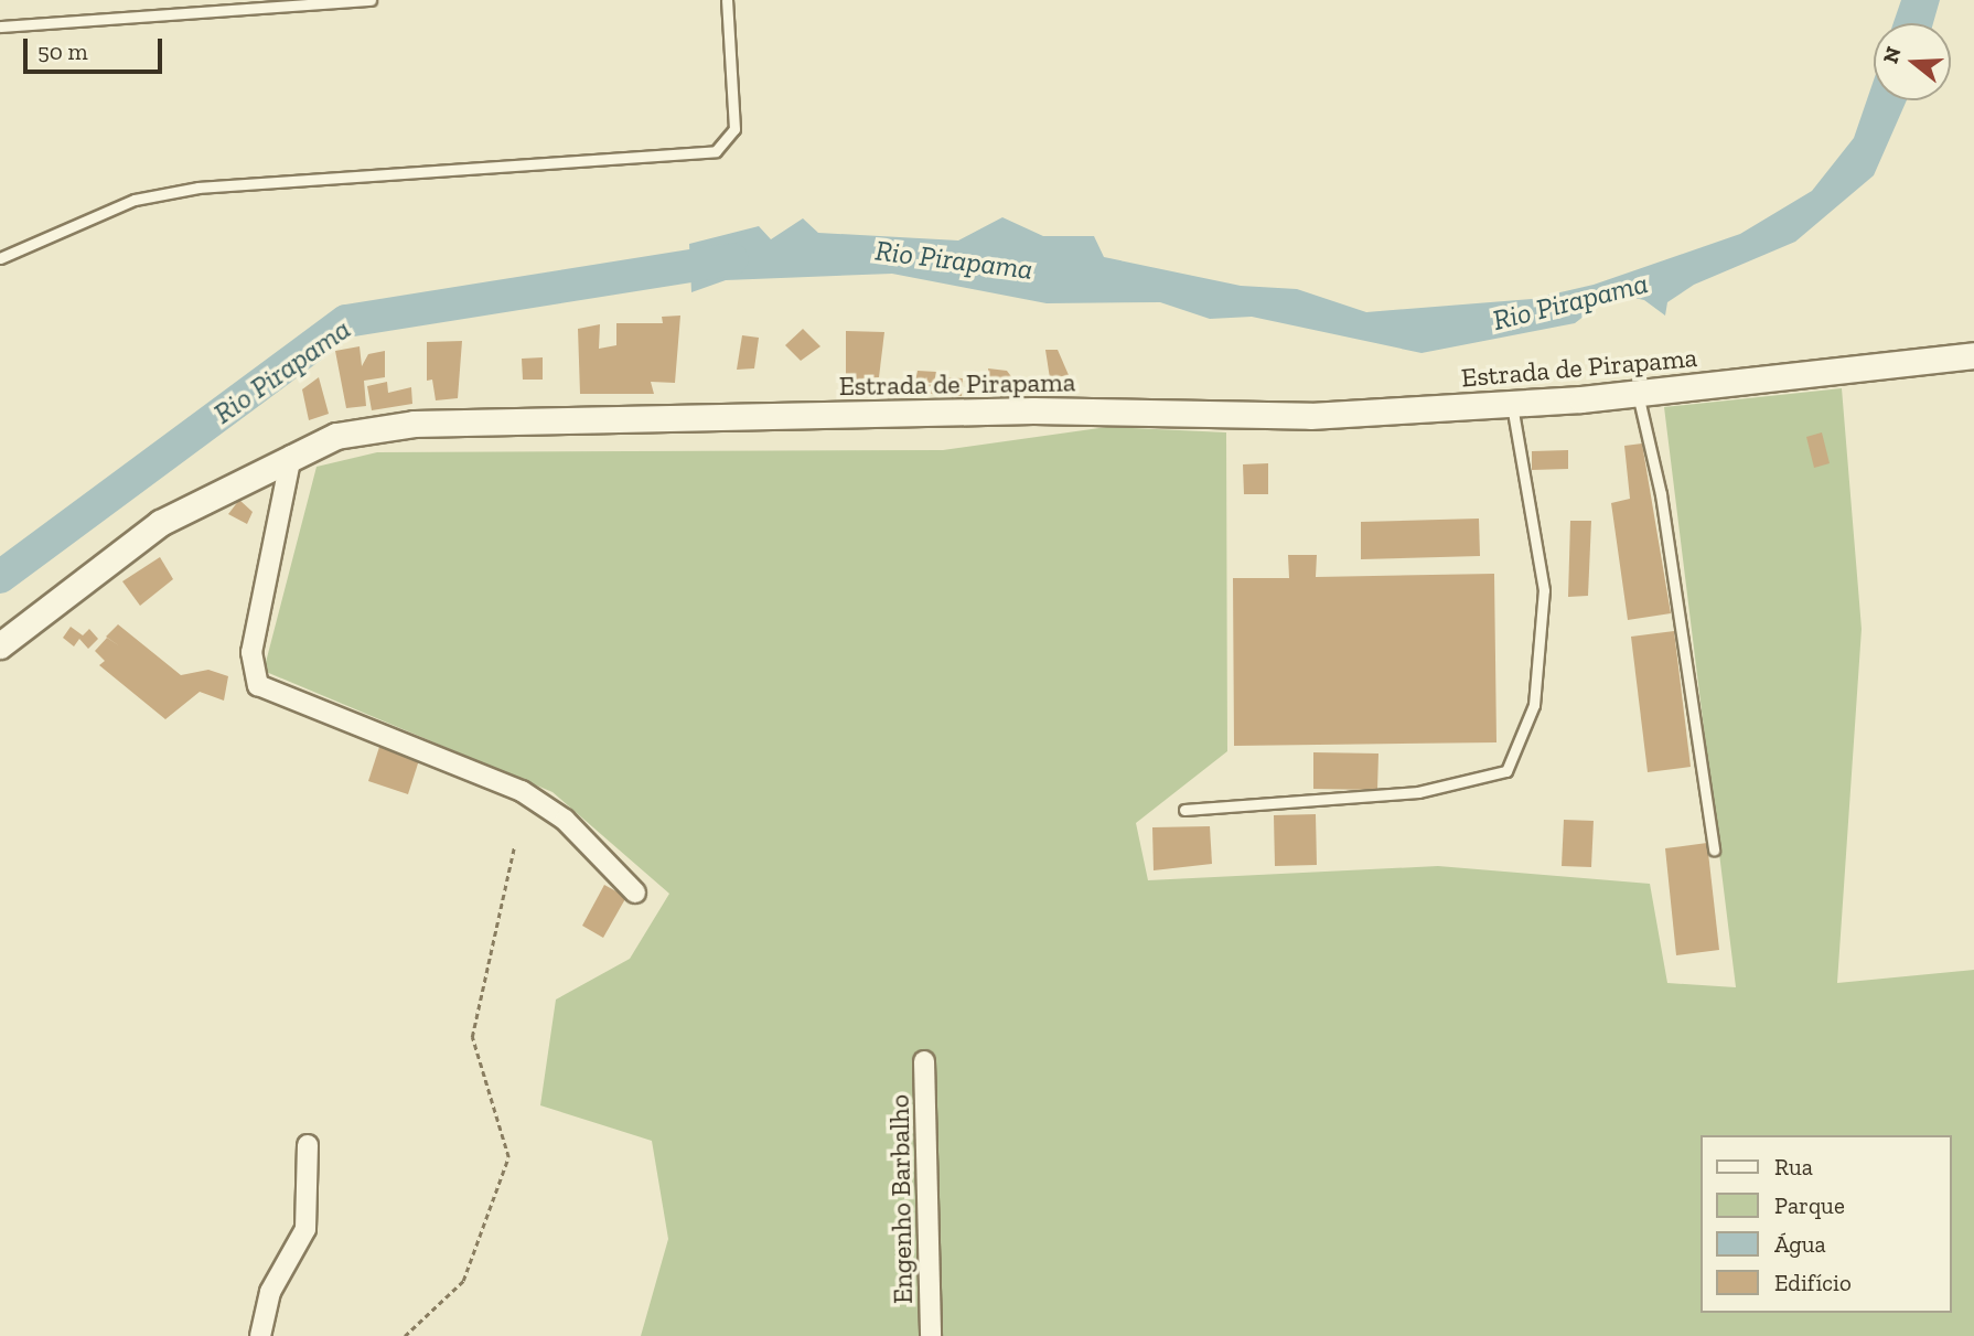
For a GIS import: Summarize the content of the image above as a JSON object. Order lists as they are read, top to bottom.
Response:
{
  "streets": {
    "main road": ["Estrada de Pirapama"],
    "street": ["Engenho Barbalho"]
  },
  "water": ["Rio Pirapama"],
  "legend": [
    "Rua",
    "Parque",
    "Água",
    "Edifício"
  ],
  "scale_bar": "50 m",
  "north": "left"
}
